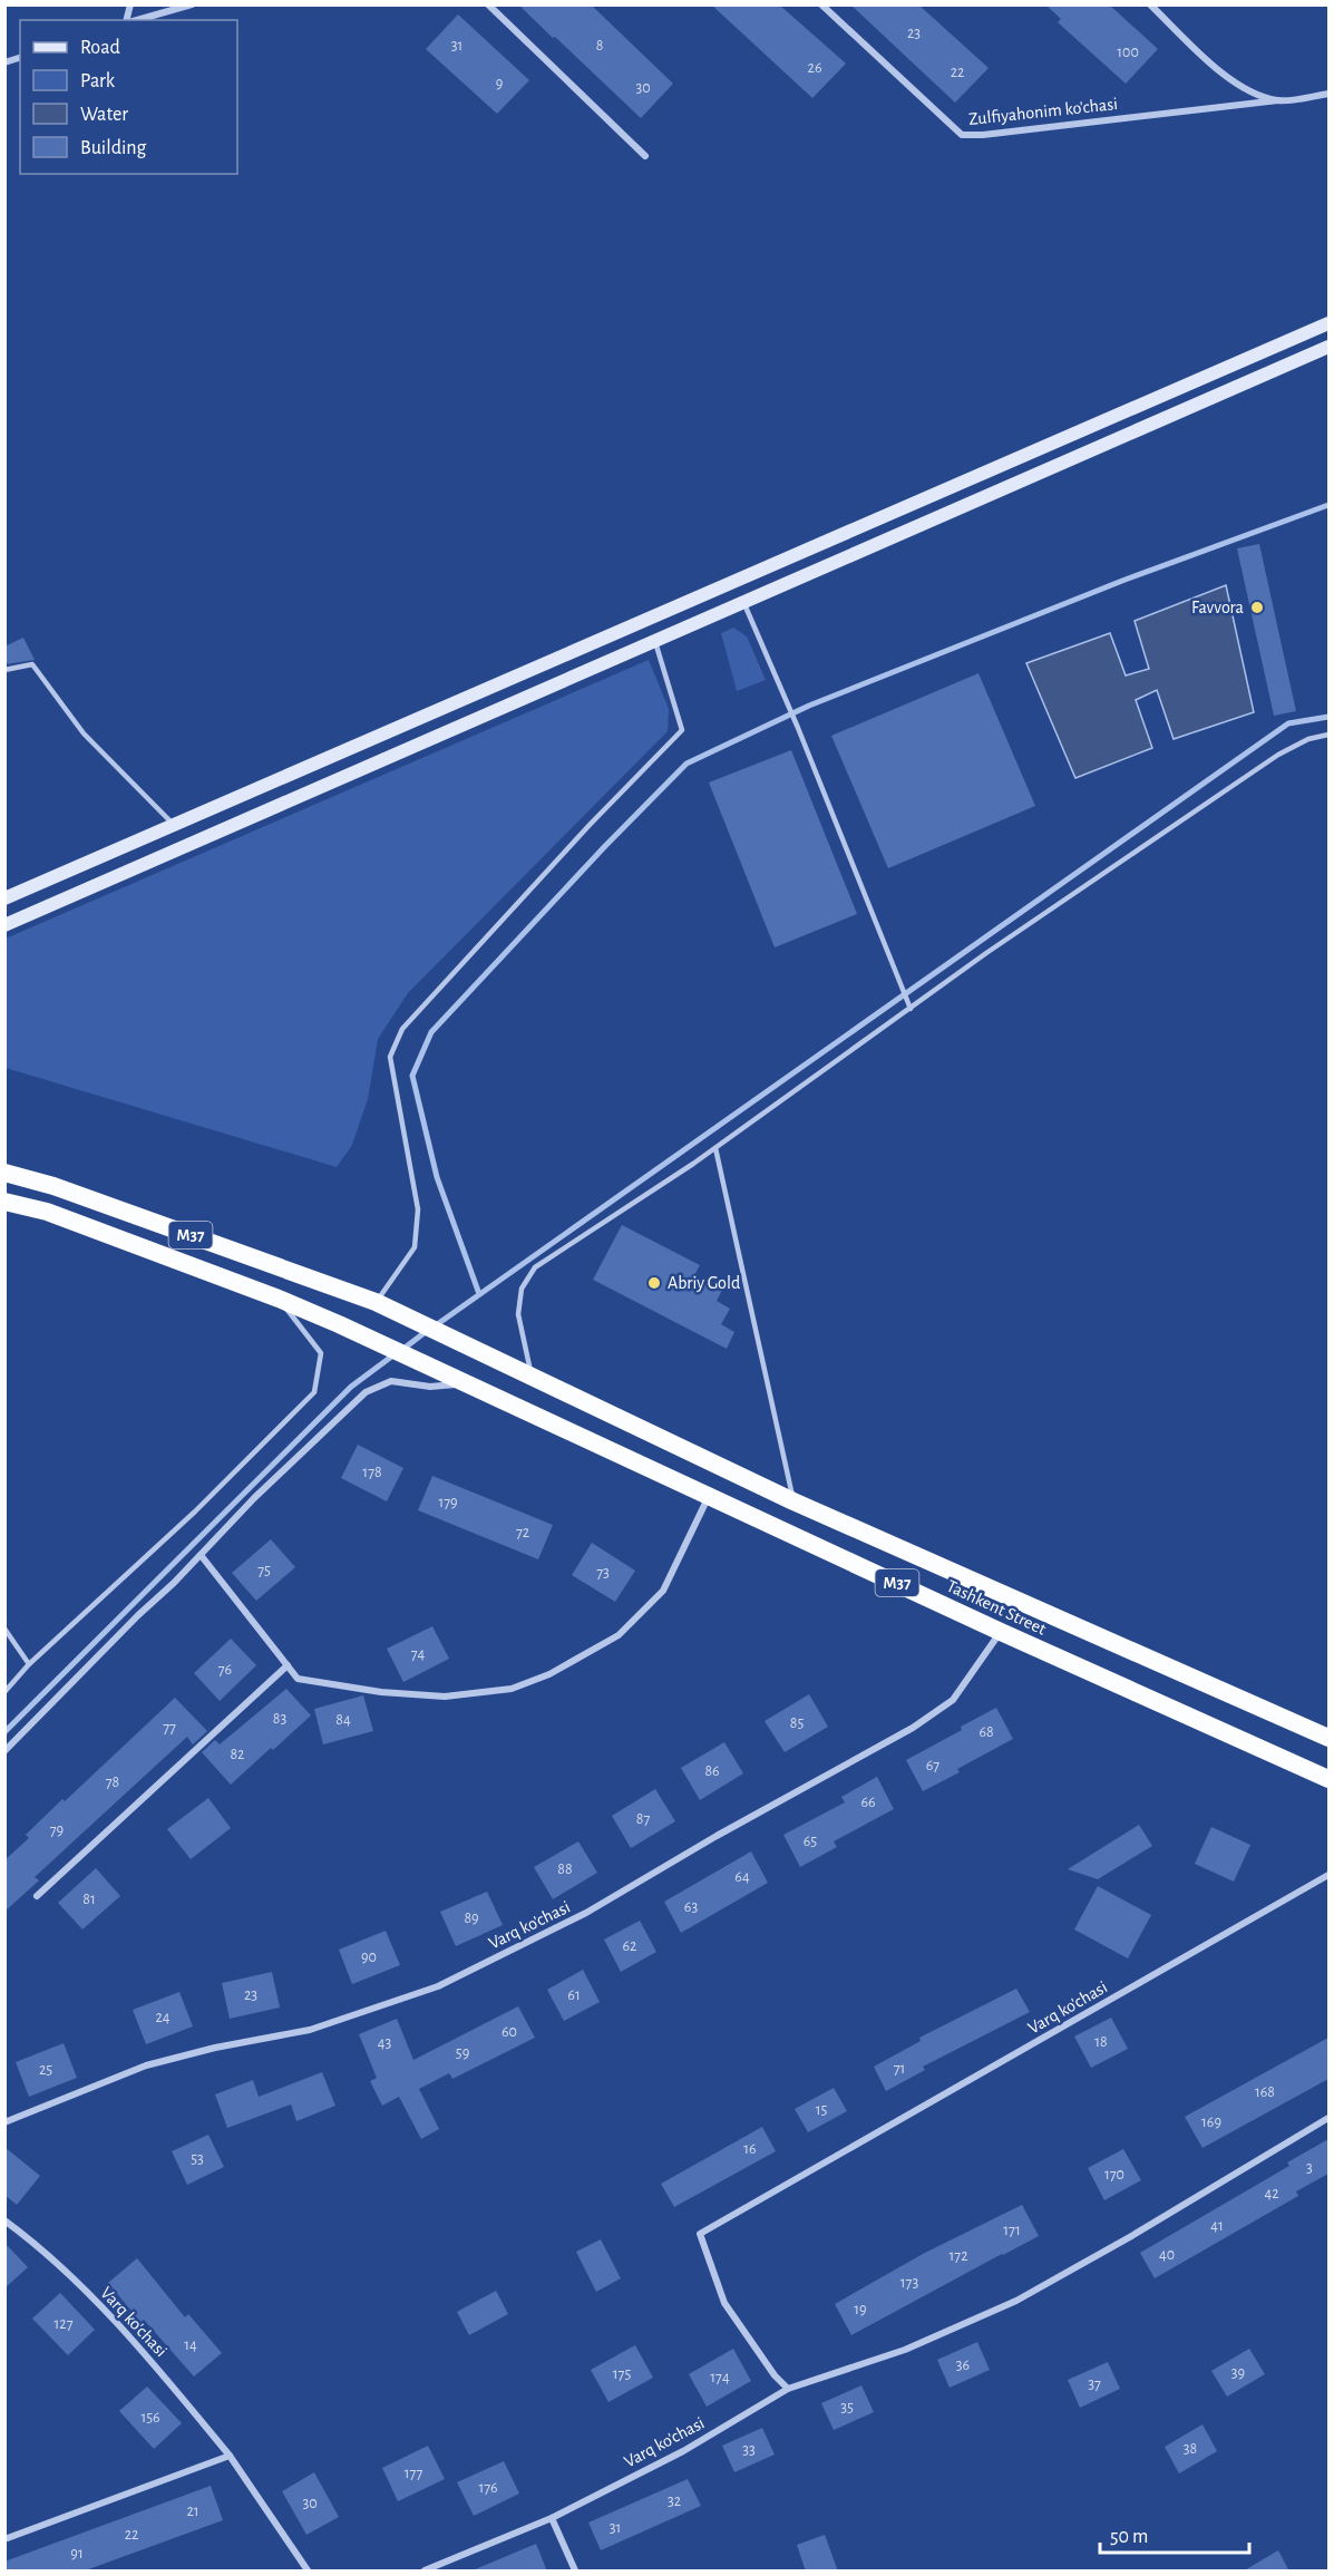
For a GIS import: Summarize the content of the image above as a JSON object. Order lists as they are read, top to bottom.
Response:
{
  "streets": {
    "highway": ["M37", "Tashkent Street"],
    "street": ["Zulfiyahonim ko'chasi", "Varq ko'chasi"]
  },
  "crossings": [
    ["M37", "Tashkent Street"],
    ["Tashkent Street", "Varq ko'chasi"]
  ],
  "places": ["Favvora", "Abriy Gold"],
  "house_numbers": [
    "23",
    "31",
    "8",
    "100",
    "26",
    "22",
    "9",
    "30",
    "178",
    "179",
    "72",
    "75",
    "73",
    "74",
    "76",
    "83",
    "84",
    "85",
    "77",
    "68",
    "82",
    "67",
    "86",
    "78",
    "66",
    "87",
    "79",
    "65",
    "88",
    "64",
    "81",
    "63",
    "89",
    "62",
    "90",
    "23",
    "61",
    "24",
    "60",
    "18",
    "43",
    "59",
    "71",
    "25",
    "168",
    "15",
    "169",
    "16",
    "53",
    "3",
    "170",
    "42",
    "41",
    "171",
    "40",
    "172",
    "173",
    "19",
    "127",
    "14",
    "36",
    "39",
    "175",
    "174",
    "37",
    "35",
    "156",
    "38",
    "33",
    "177",
    "176",
    "32",
    "30",
    "21",
    "31",
    "22",
    "91"
  ],
  "legend": [
    "Road",
    "Park",
    "Water",
    "Building"
  ],
  "scale_bar": "50 m"
}
